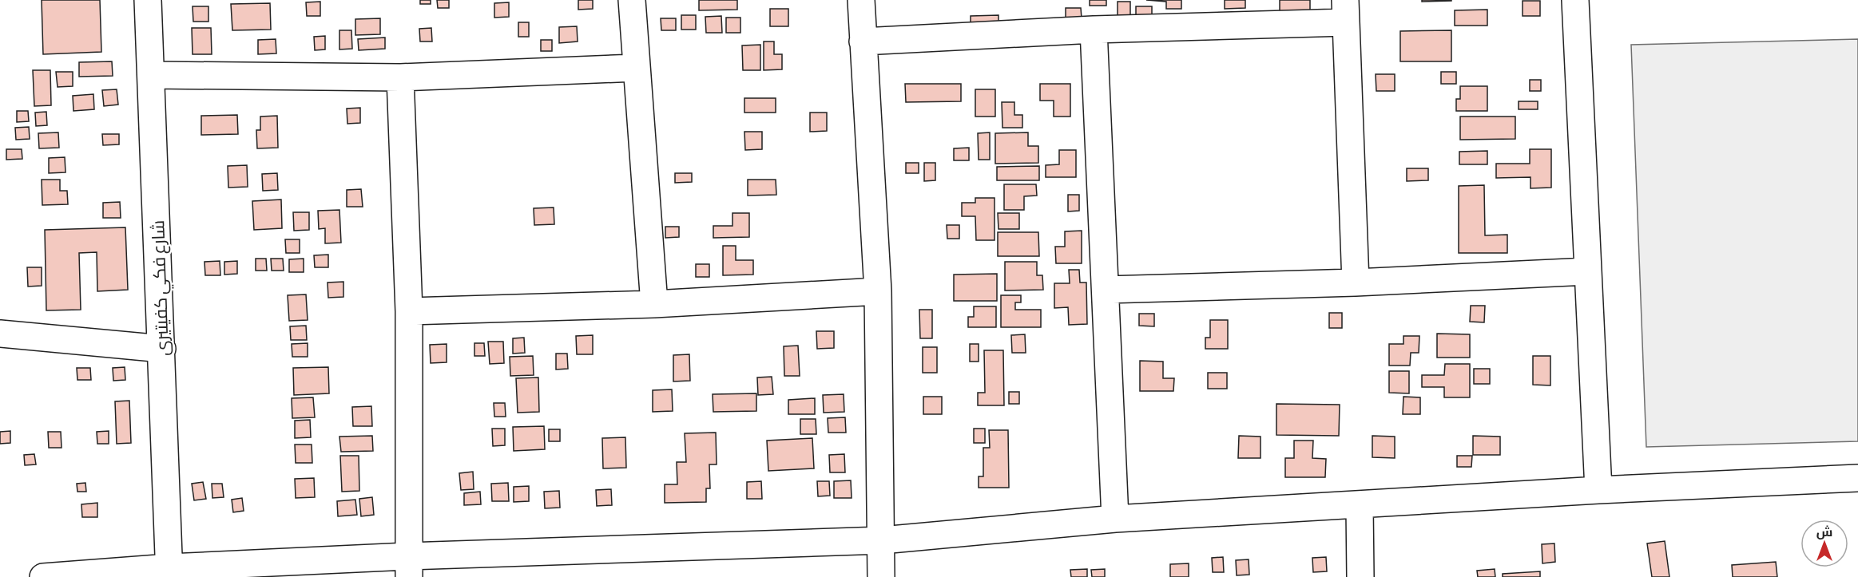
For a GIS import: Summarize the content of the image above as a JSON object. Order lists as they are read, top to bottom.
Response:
{
  "streets": {
    "street": ["شارع فكي كفيتيرى"]
  },
  "north": "top"
}
